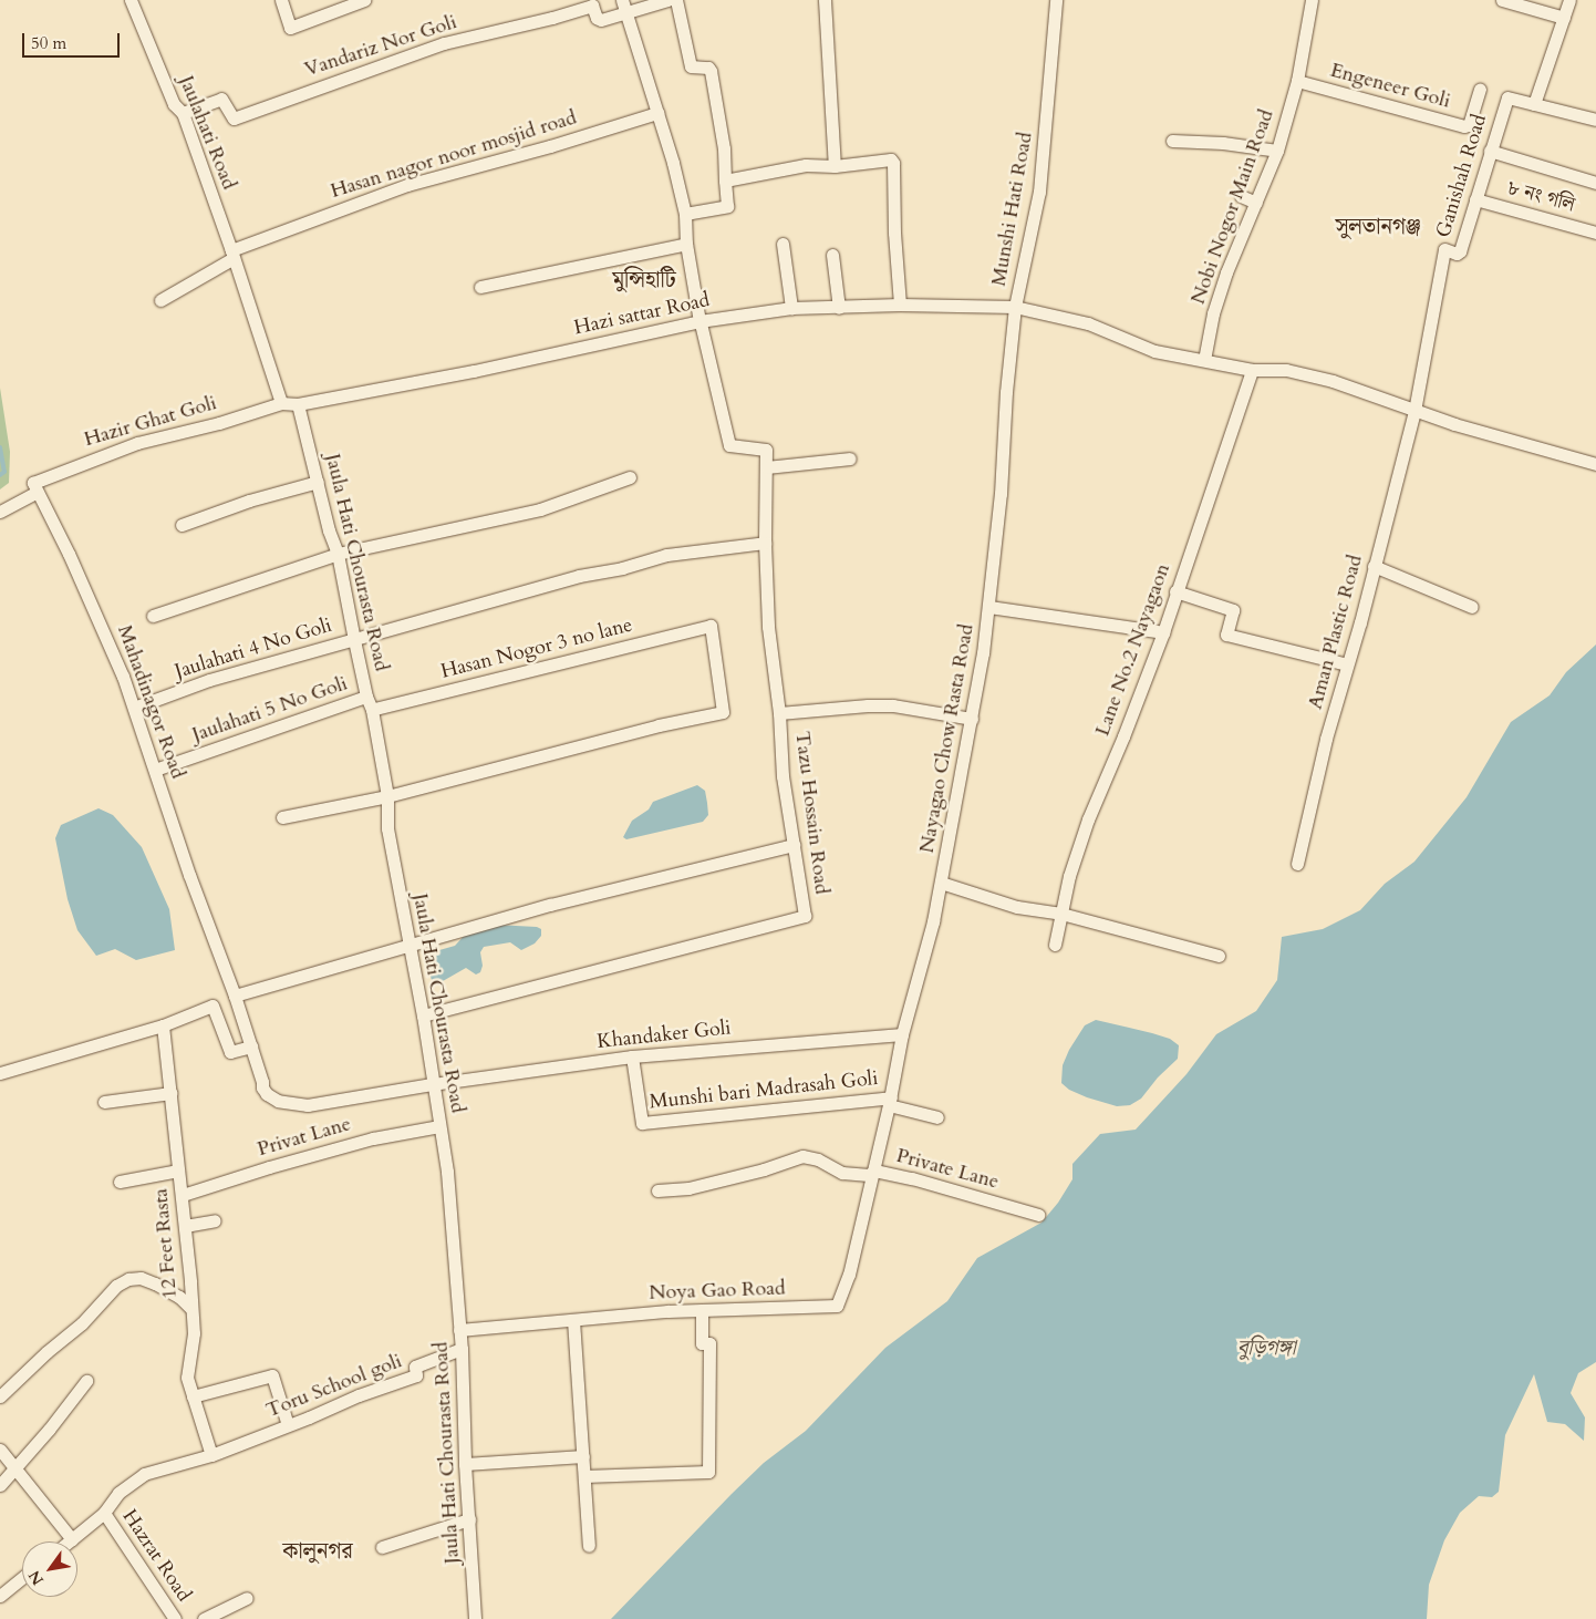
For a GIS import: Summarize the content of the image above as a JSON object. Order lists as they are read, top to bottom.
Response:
{
  "streets": {
    "street": [
      "Vandariz Nor Goli",
      "Engeneer Goli",
      "Jaulahati Road",
      "Hasan nagor noor mosjid road",
      "Ganishah Road",
      "৮ নং গলি",
      "Nobi Nogor Main Road",
      "Munshi Hati Road",
      "Hazi sattar Road",
      "Hazir Ghat Goli",
      "Jaula Hati Chourasta Road",
      "Aman Plastic Road",
      "Jaulahati 4 No Goli",
      "Hasan Nogor 3 no lane",
      "Lane No.2 Nayagaon",
      "Mahadinagor Road",
      "Jaulahati 5 No Goli",
      "Nayagao Chow Rasta Road",
      "Tazu Hossain Road",
      "Khandaker Goli",
      "Munshi bari Madrasah Goli",
      "Privat Lane",
      "Private Lane",
      "12 Feet Rasta",
      "Noya Gao Road",
      "Toru School goli",
      "Hazrat Road"
    ]
  },
  "crossings": [
    ["Vandariz Nor Goli", "Jaulahati Road"],
    ["Engeneer Goli", "Nobi Nogor Main Road"],
    ["Jaulahati Road", "Hasan nagor noor mosjid road"],
    ["Jaulahati Road", "Hazi sattar Road"],
    ["Jaulahati Road", "Hazir Ghat Goli"],
    ["Ganishah Road", "৮ নং গলি"],
    ["Ganishah Road", "Hazi sattar Road"],
    ["Ganishah Road", "Aman Plastic Road"],
    ["Nobi Nogor Main Road", "Hazi sattar Road"],
    ["Munshi Hati Road", "Hazi sattar Road"],
    ["Munshi Hati Road", "Nayagao Chow Rasta Road"],
    ["Hazi sattar Road", "Hazir Ghat Goli"],
    ["Hazi sattar Road", "Jaula Hati Chourasta Road"],
    ["Hazi sattar Road", "Aman Plastic Road"],
    ["Hazi sattar Road", "Lane No.2 Nayagaon"],
    ["Hazi sattar Road", "Nayagao Chow Rasta Road"],
    ["Hazir Ghat Goli", "Mahadinagor Road"],
    ["Jaula Hati Chourasta Road", "Jaulahati 4 No Goli"],
    ["Jaula Hati Chourasta Road", "Hasan Nogor 3 no lane"],
    ["Jaula Hati Chourasta Road", "Jaulahati 5 No Goli"],
    ["Jaula Hati Chourasta Road", "Tazu Hossain Road"],
    ["Jaula Hati Chourasta Road", "Khandaker Goli"],
    ["Jaula Hati Chourasta Road", "Privat Lane"],
    ["Jaula Hati Chourasta Road", "Noya Gao Road"],
    ["Jaula Hati Chourasta Road", "Toru School goli"],
    ["Jaulahati 4 No Goli", "Mahadinagor Road"],
    ["Mahadinagor Road", "Jaulahati 5 No Goli"],
    ["Mahadinagor Road", "Khandaker Goli"],
    ["Nayagao Chow Rasta Road", "Tazu Hossain Road"],
    ["Nayagao Chow Rasta Road", "Khandaker Goli"],
    ["Nayagao Chow Rasta Road", "Munshi bari Madrasah Goli"],
    ["Nayagao Chow Rasta Road", "Private Lane"],
    ["Nayagao Chow Rasta Road", "Noya Gao Road"],
    ["Khandaker Goli", "Munshi bari Madrasah Goli"],
    ["Privat Lane", "12 Feet Rasta"],
    ["Private Lane", "Noya Gao Road"],
    ["12 Feet Rasta", "Toru School goli"],
    ["Toru School goli", "Hazrat Road"]
  ],
  "districts": ["সুলতানগঞ্জ", "মুন্সিহাটি", "কালুনগর"],
  "water": ["বুড়িগঙ্গা"],
  "scale_bar": "50 m",
  "north": "bottom left"
}
